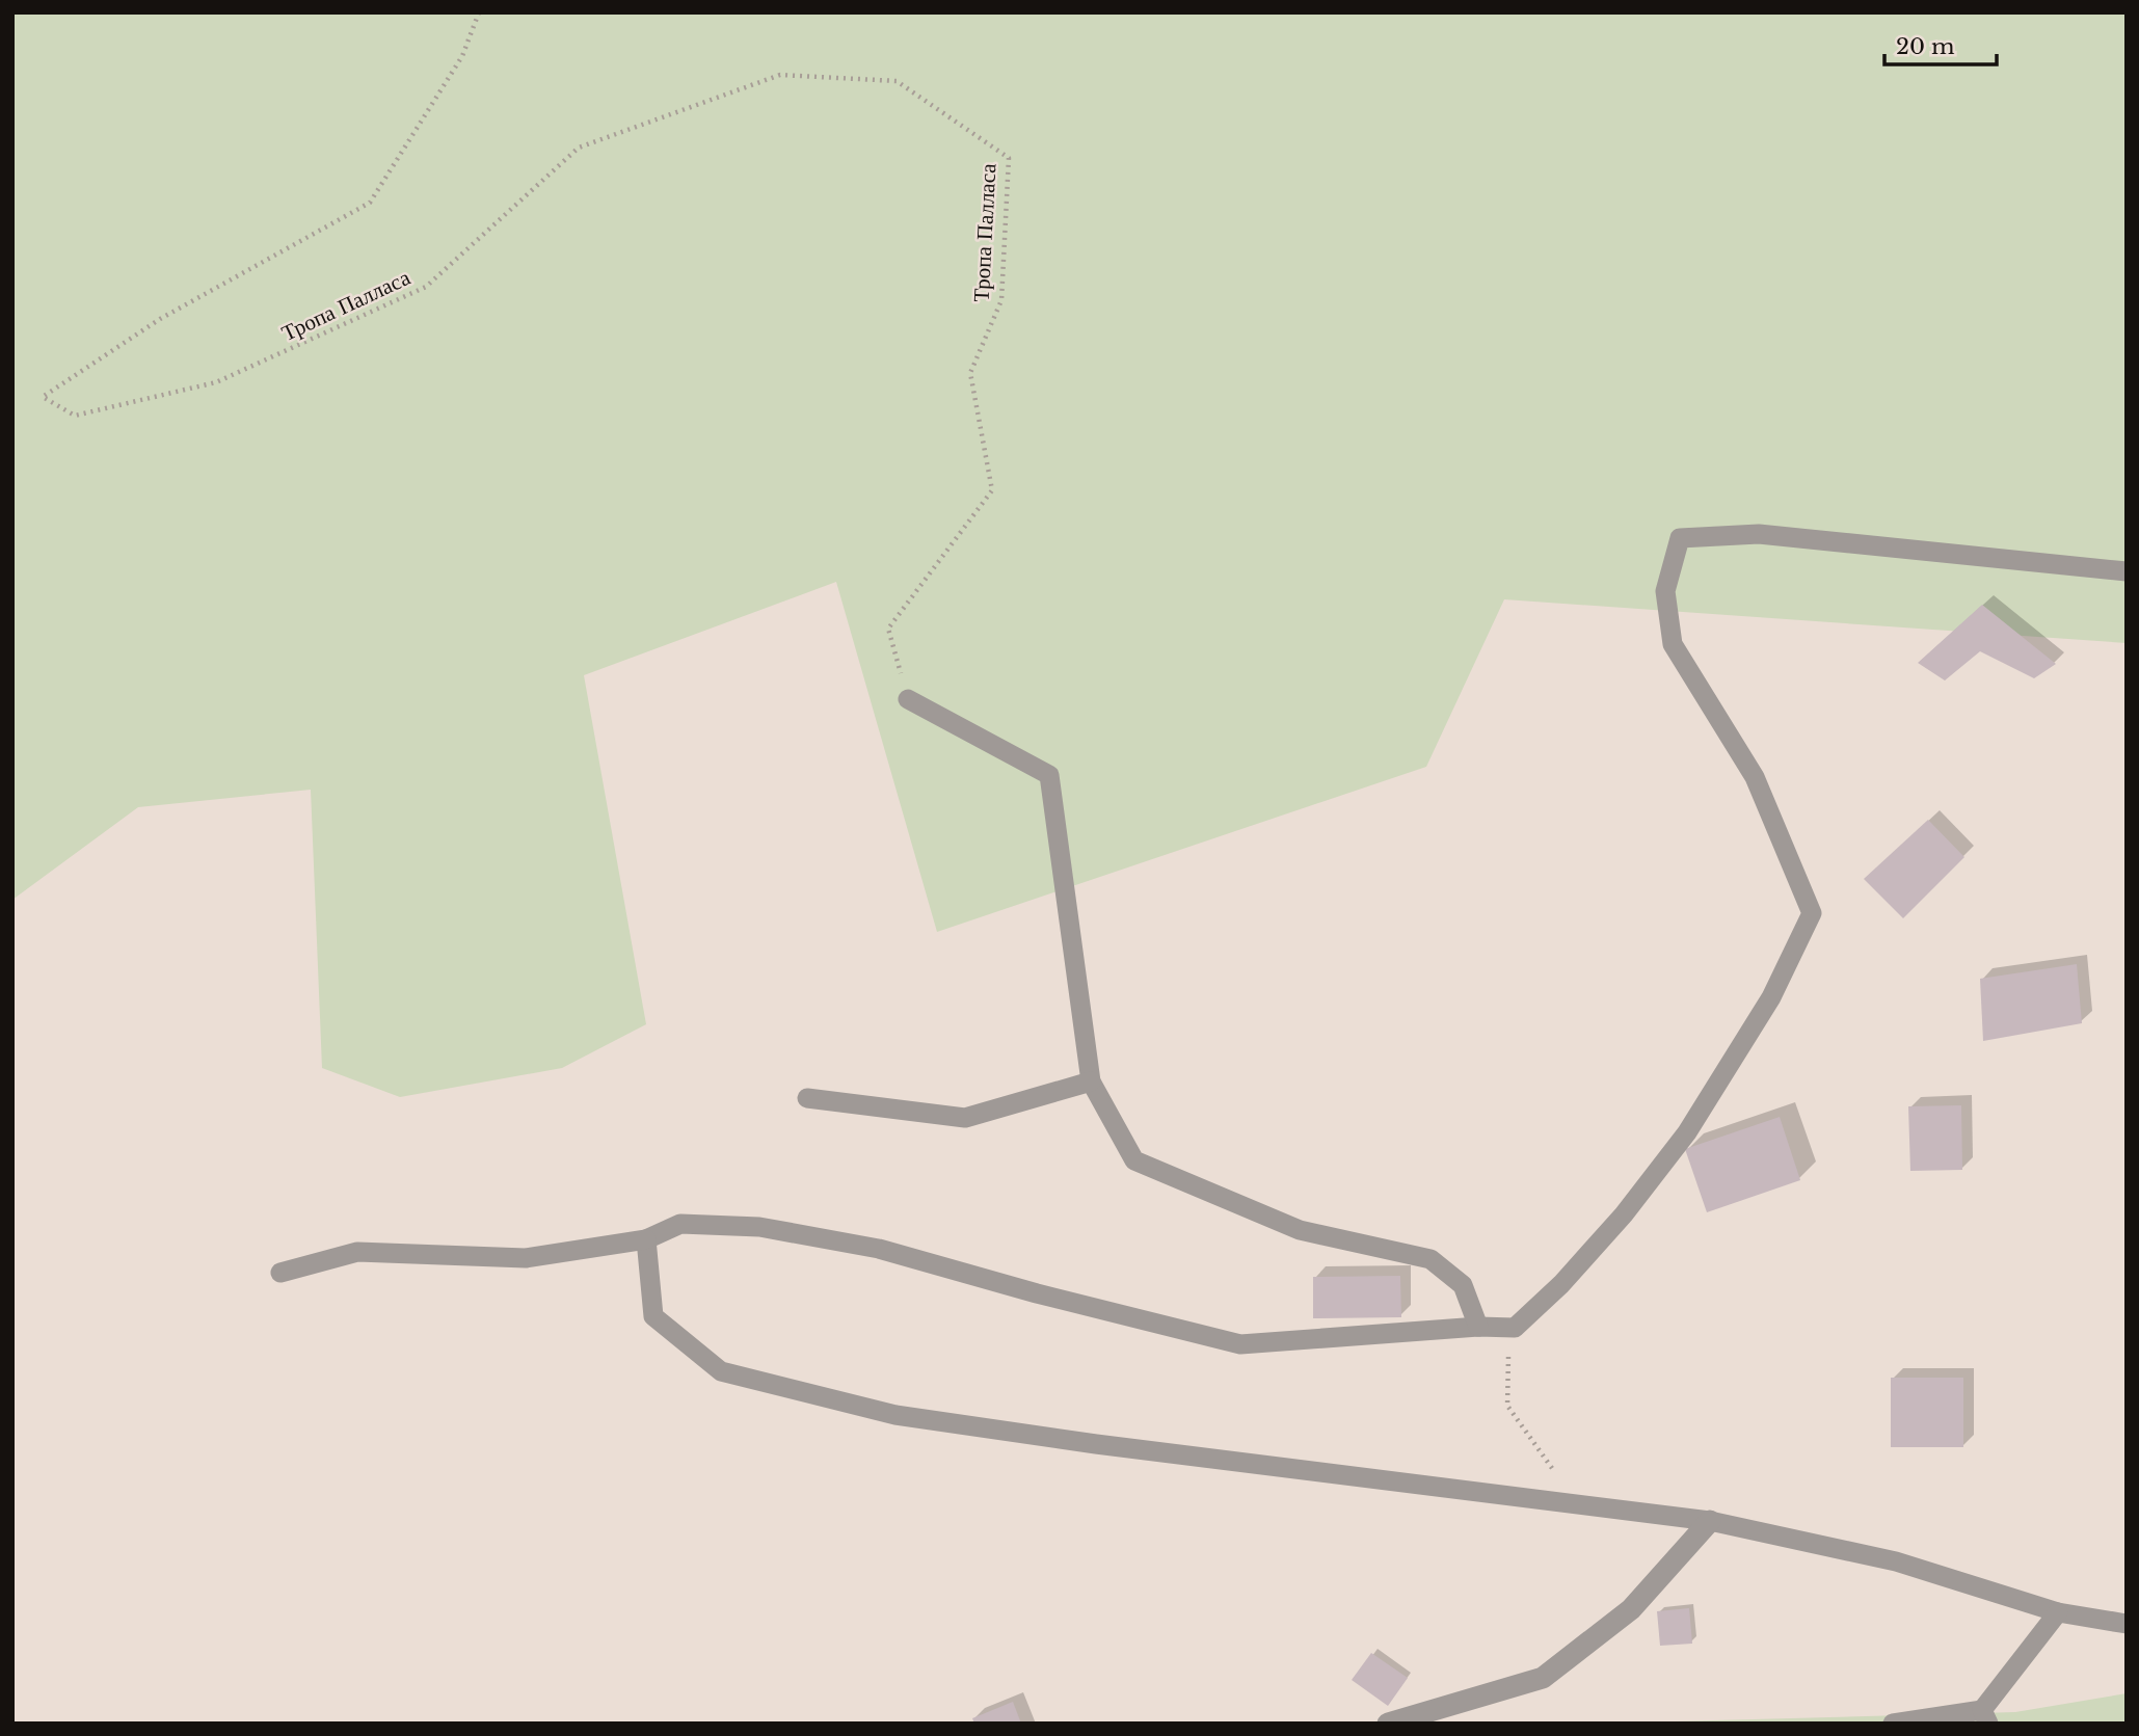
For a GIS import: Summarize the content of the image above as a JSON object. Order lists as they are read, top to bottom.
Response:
{
  "streets": {
    "path": ["Тропа Палласа"]
  },
  "scale_bar": "20 m"
}
